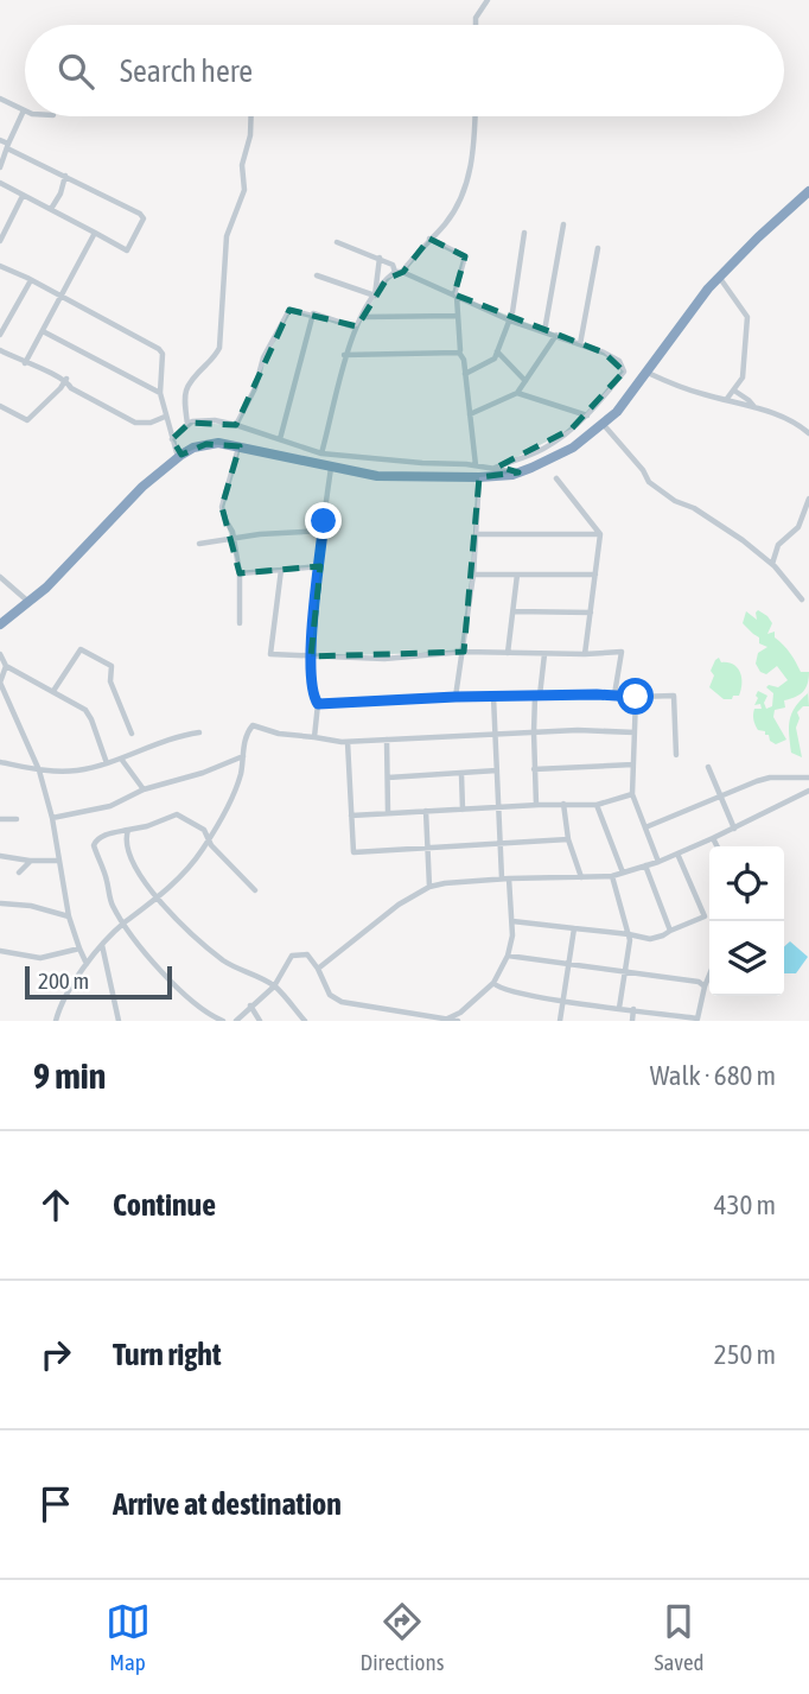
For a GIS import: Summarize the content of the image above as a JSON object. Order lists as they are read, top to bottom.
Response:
{
  "scale_bar": "200 m",
  "page": {
    "search": "Search here",
    "scale": "200 m",
    "heading": ["9 min", "Walk · 680 m"],
    "list": [
      ["Continue", "430 m"],
      ["Turn right", "250 m"],
      "Arrive at destination"
    ],
    "nav": ["Map", "Directions", "Saved"]
  }
}
